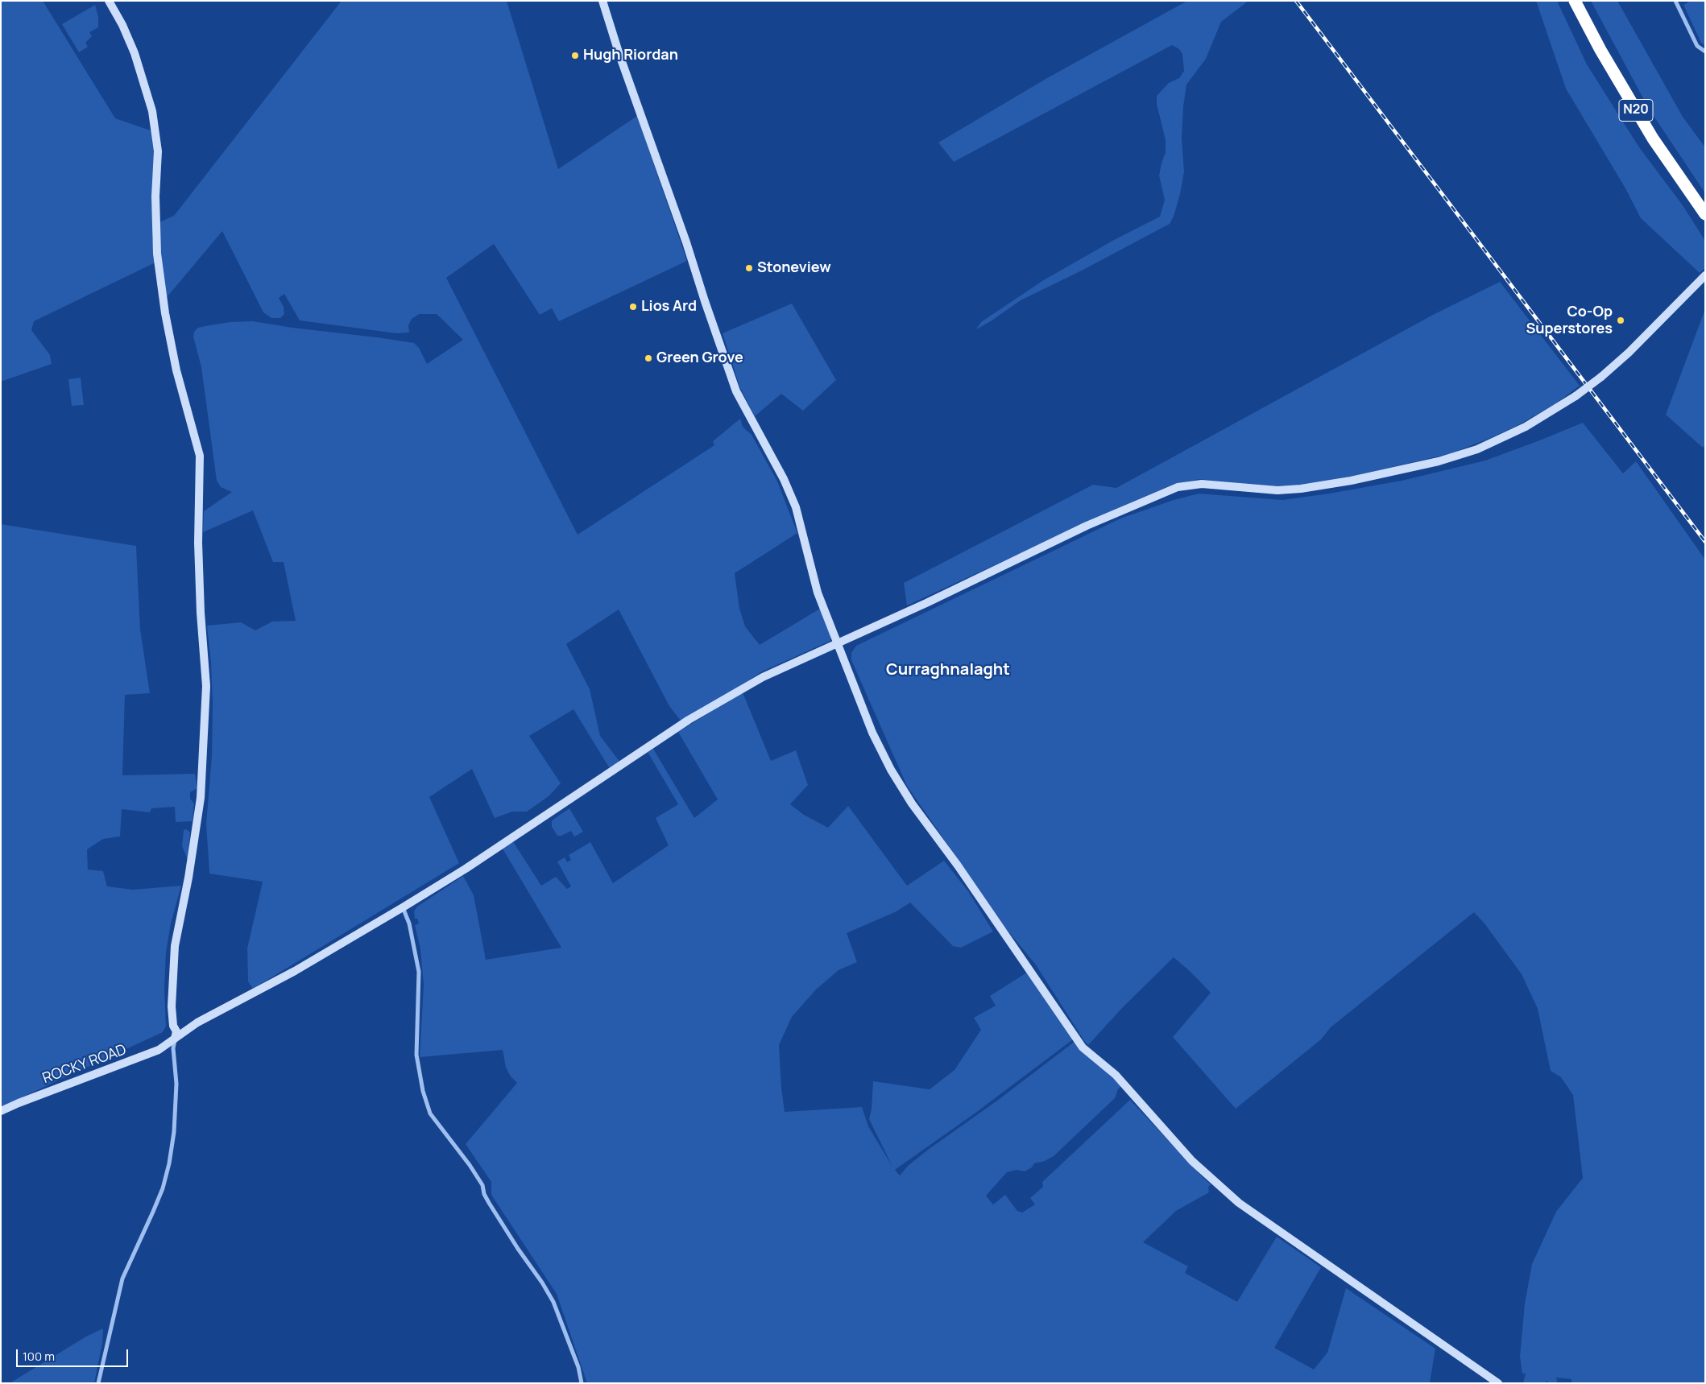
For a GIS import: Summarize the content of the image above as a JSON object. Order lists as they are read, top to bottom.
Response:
{
  "streets": {
    "highway": ["N20"],
    "street": ["ROCKY ROAD"]
  },
  "districts": ["Curraghnalaght"],
  "places": [
    "Hugh Riordan",
    "Stoneview",
    "Lios Ard",
    "Co-Op Superstores",
    "Green Grove"
  ],
  "scale_bar": "100 m"
}
